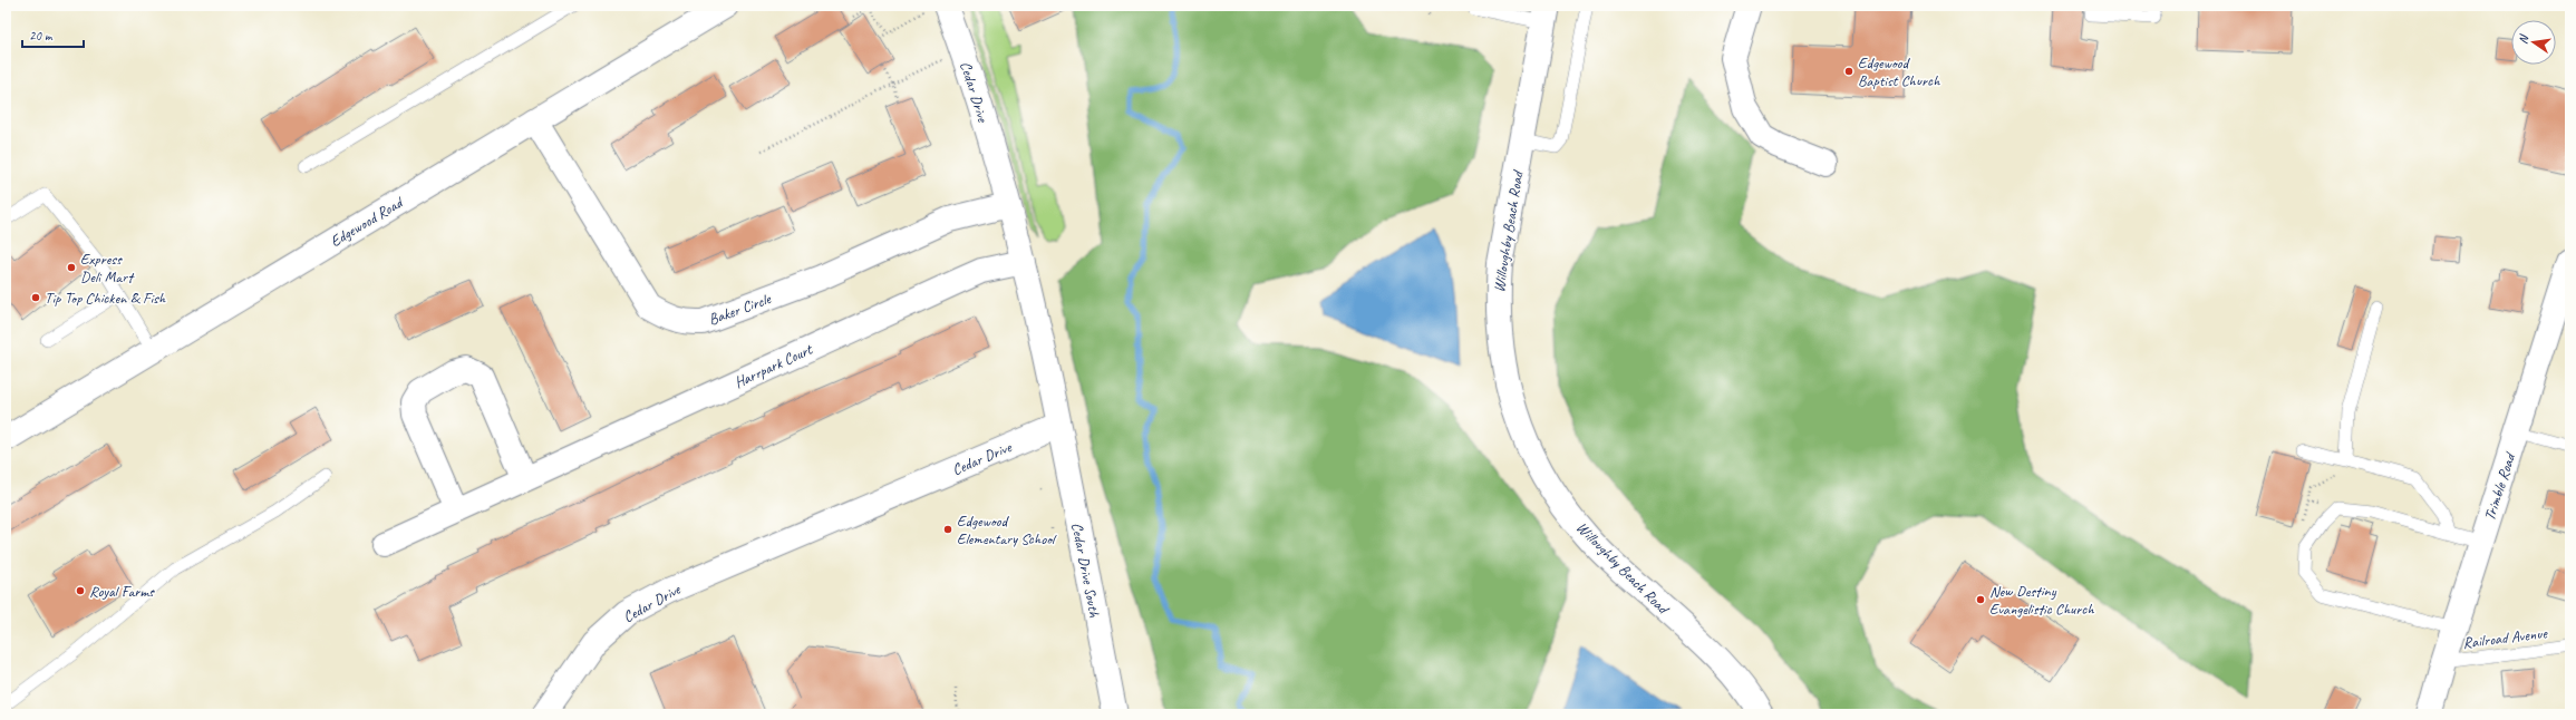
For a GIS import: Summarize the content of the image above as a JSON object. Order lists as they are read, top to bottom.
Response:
{
  "streets": {
    "street": [
      "Cedar Drive",
      "Edgewood Road",
      "Willoughby Beach Road",
      "Baker Circle",
      "Harrpark Court",
      "Trimble Road",
      "Cedar Drive South"
    ],
    "lane": ["Railroad Avenue"]
  },
  "crossings": [
    ["Cedar Drive", "Baker Circle"],
    ["Cedar Drive", "Harrpark Court"],
    ["Cedar Drive", "Cedar Drive South"],
    ["Edgewood Road", "Baker Circle"],
    ["Trimble Road", "Railroad Avenue"]
  ],
  "places": [
    "Edgewood Baptist Church",
    "Express Deli Mart",
    "Tip Top Chicken & Fish",
    "Edgewood Elementary School",
    "Royal Farms",
    "New Destiny Evangelistic Church"
  ],
  "scale_bar": "20 m",
  "north": "left"
}
